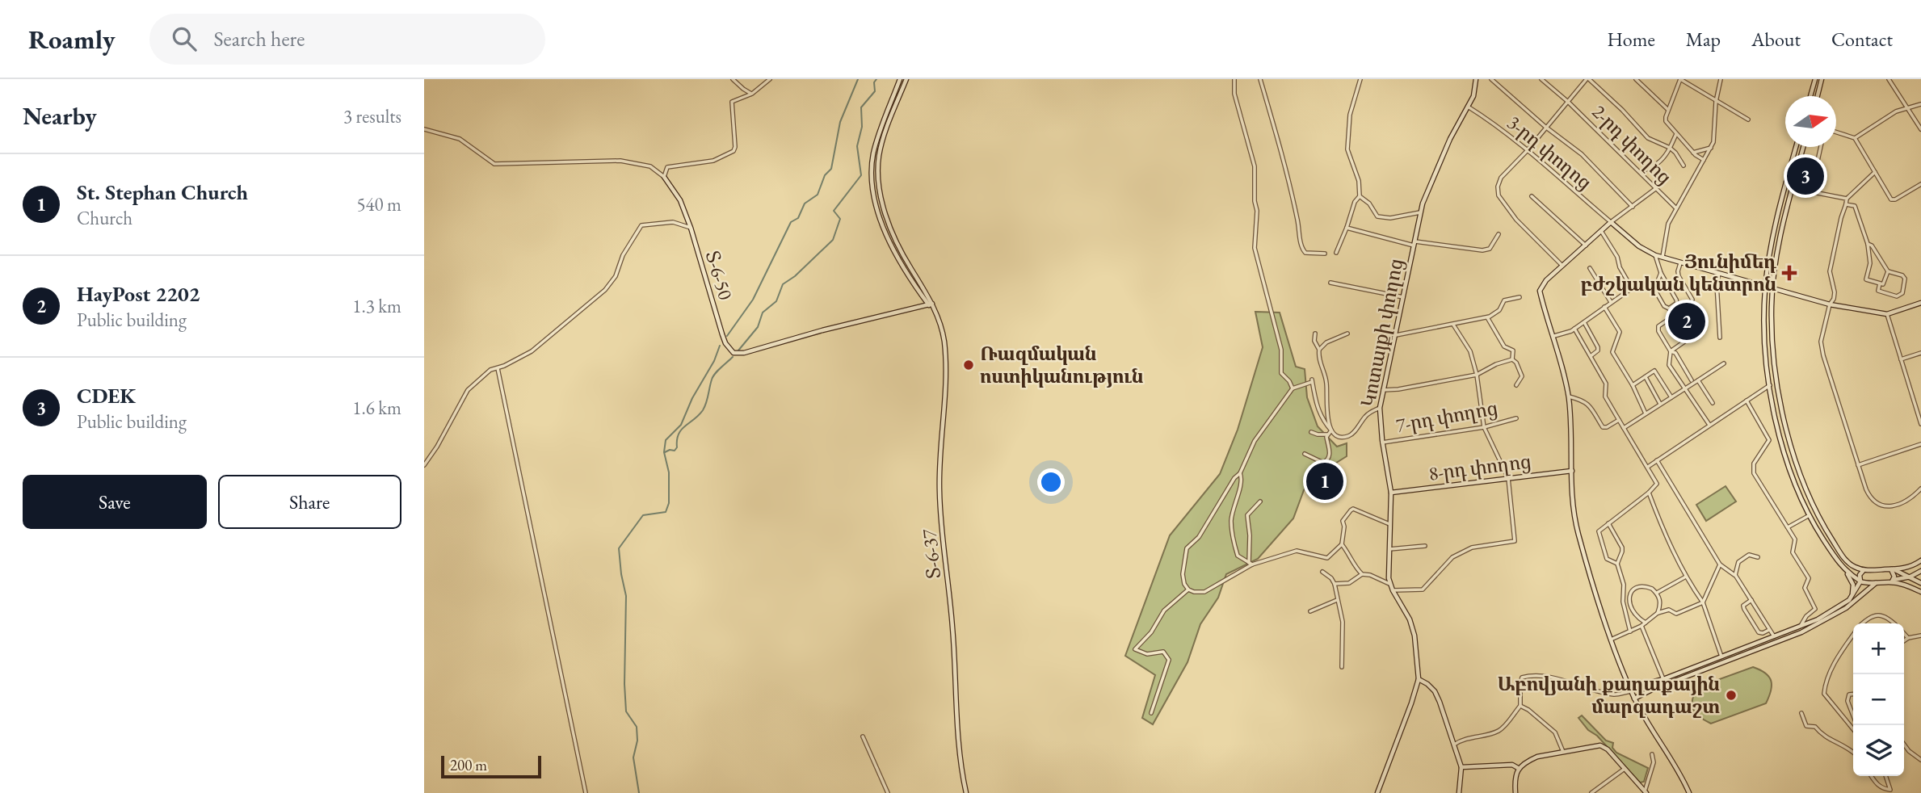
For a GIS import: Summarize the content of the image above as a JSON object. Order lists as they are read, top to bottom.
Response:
{
  "streets": {
    "main road": [
      "Տ-6-50",
      "Կոտայքի փողոց",
      "8-րդ փողոց",
      "Տ-6-37"
    ],
    "street": ["2-րդ փողոց", "3-րդ փողոց", "7-րդ փողոց"]
  },
  "crossings": [
    ["3-րդ փողոց", "Կոտայքի փողոց"],
    ["Տ-6-50", "Տ-6-37"],
    ["Կոտայքի փողոց", "7-րդ փողոց"],
    ["Կոտայքի փողոց", "8-րդ փողոց"]
  ],
  "places": {
    "health": ["Յունիմեդ բժշկական կենտրոն"],
    "other": ["Ռազմական ոստիկանություն", "Աբովյանի քաղաքային մարզադաշտ"]
  },
  "scale_bar": "200 m",
  "north": "right",
  "page": {
    "header": "Roamly",
    "search": "Search here",
    "nav": [
      "Home",
      "Map",
      "About",
      "Contact"
    ],
    "heading": ["Nearby", "3 results"],
    "list": [
      {
        "mark": "1",
        "name": "St. Stephan Church",
        "note": "Church",
        "value": "540 m"
      },
      {
        "mark": "2",
        "name": "HayPost 2202",
        "note": "Public building",
        "value": "1.3 km"
      },
      {
        "mark": "3",
        "name": "CDEK",
        "note": "Public building",
        "value": "1.6 km"
      }
    ],
    "pins": ["3", "2", "1"],
    "buttons": ["Save", "Share"],
    "map_buttons": ["+", "−"],
    "scale": "200 m"
  }
}
